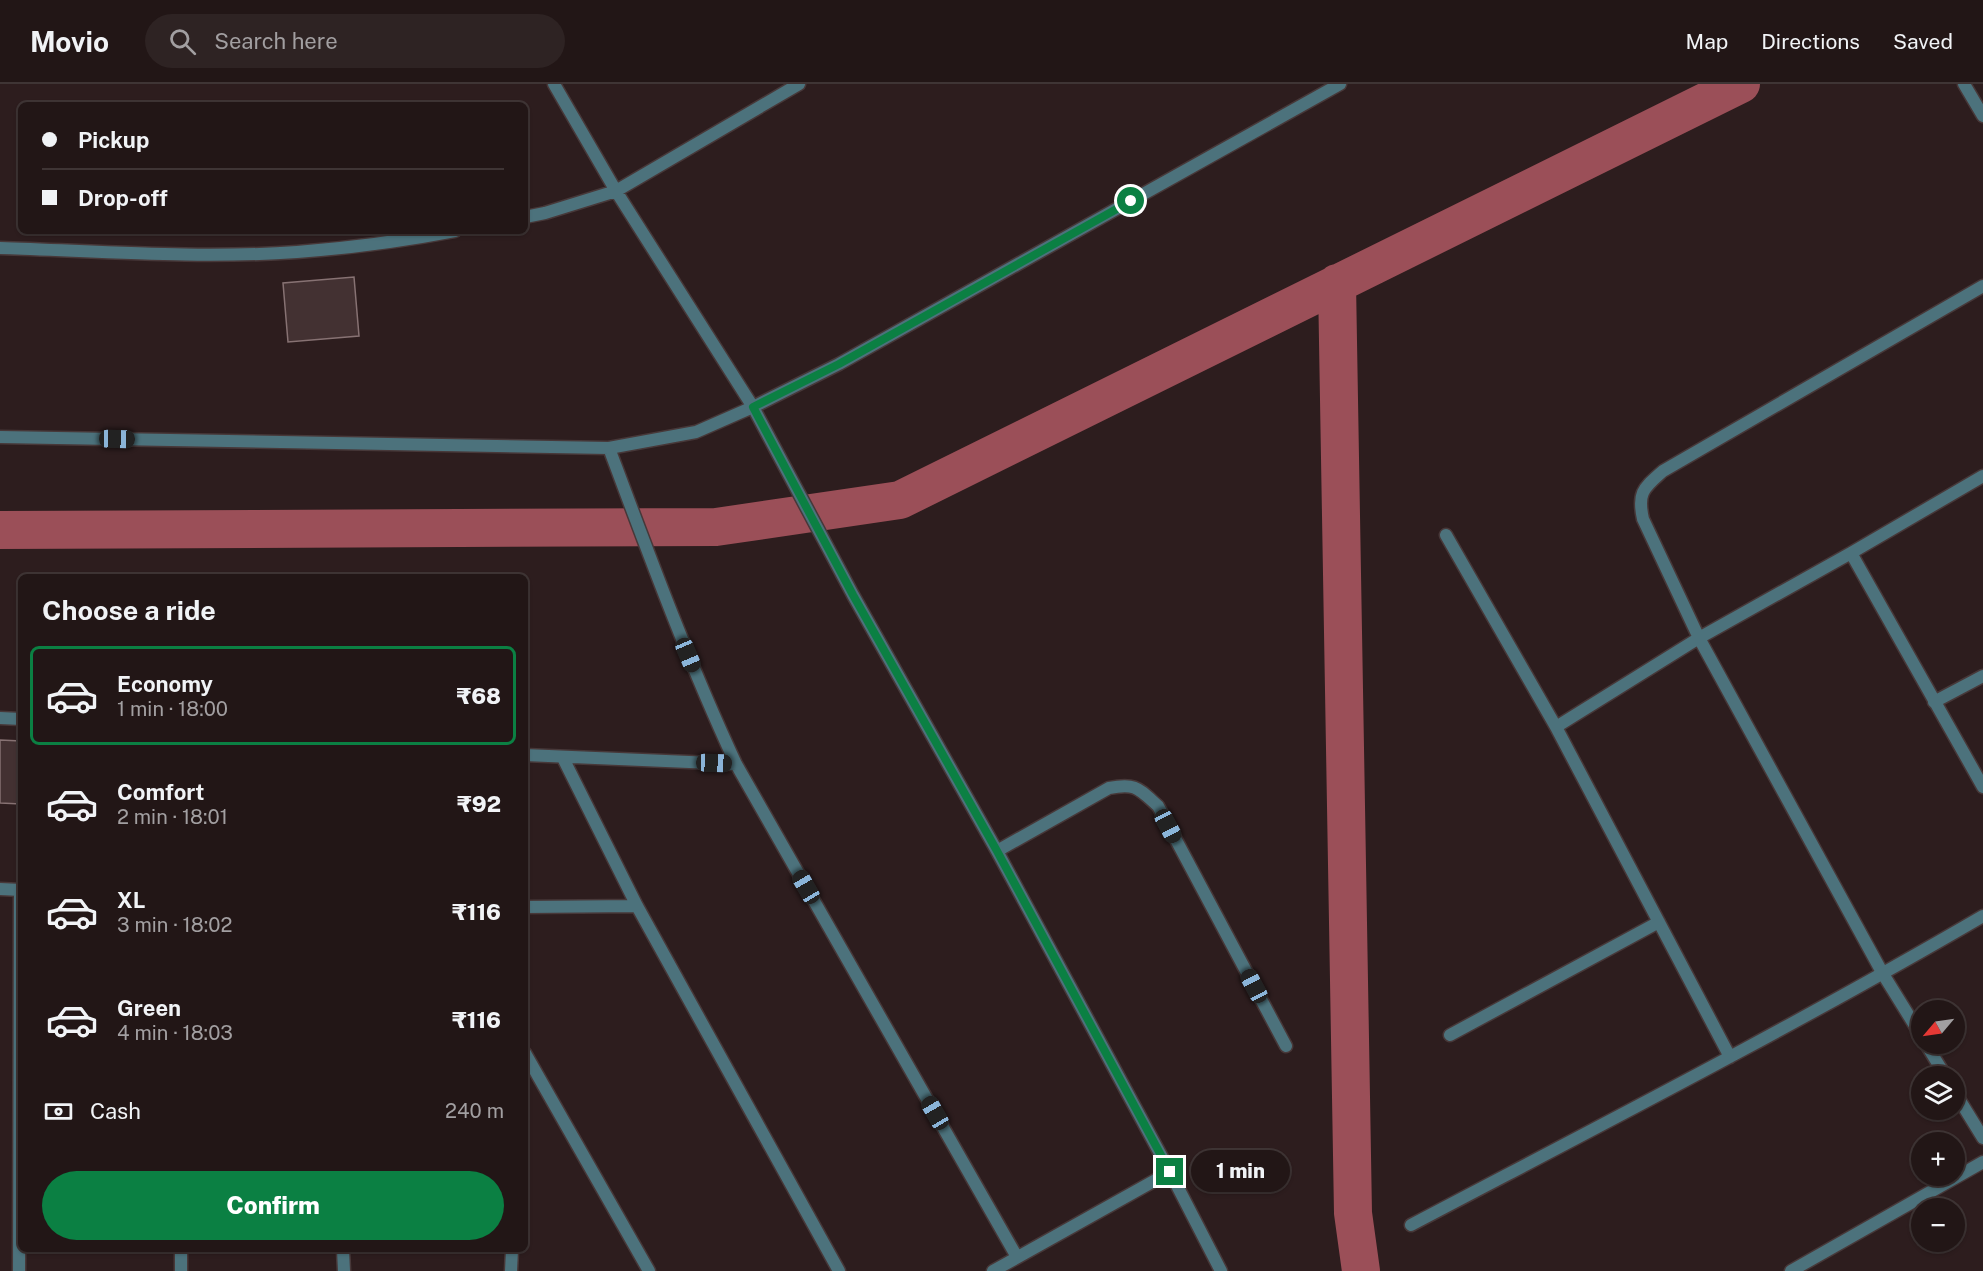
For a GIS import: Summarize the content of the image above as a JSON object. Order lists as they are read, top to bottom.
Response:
{
  "north": "bottom left",
  "page": {
    "header": "Movio",
    "search": "Search here",
    "nav": ["Map", "Directions", "Saved"],
    "banner": ["Pickup", "Drop-off"],
    "heading": "Choose a ride",
    "list": [
      {
        "name": "Economy",
        "note": "1 min · 18:00",
        "value": "₹68"
      },
      {
        "name": "Comfort",
        "note": "2 min · 18:01",
        "value": "₹92"
      },
      {
        "name": "XL",
        "note": "3 min · 18:02",
        "value": "₹116"
      },
      {
        "name": "Green",
        "note": "4 min · 18:03",
        "value": "₹116"
      }
    ],
    "map_buttons": ["+", "−"],
    "pay": ["Cash", "240 m"],
    "bubble": "1 min",
    "buttons": "Confirm"
  }
}
